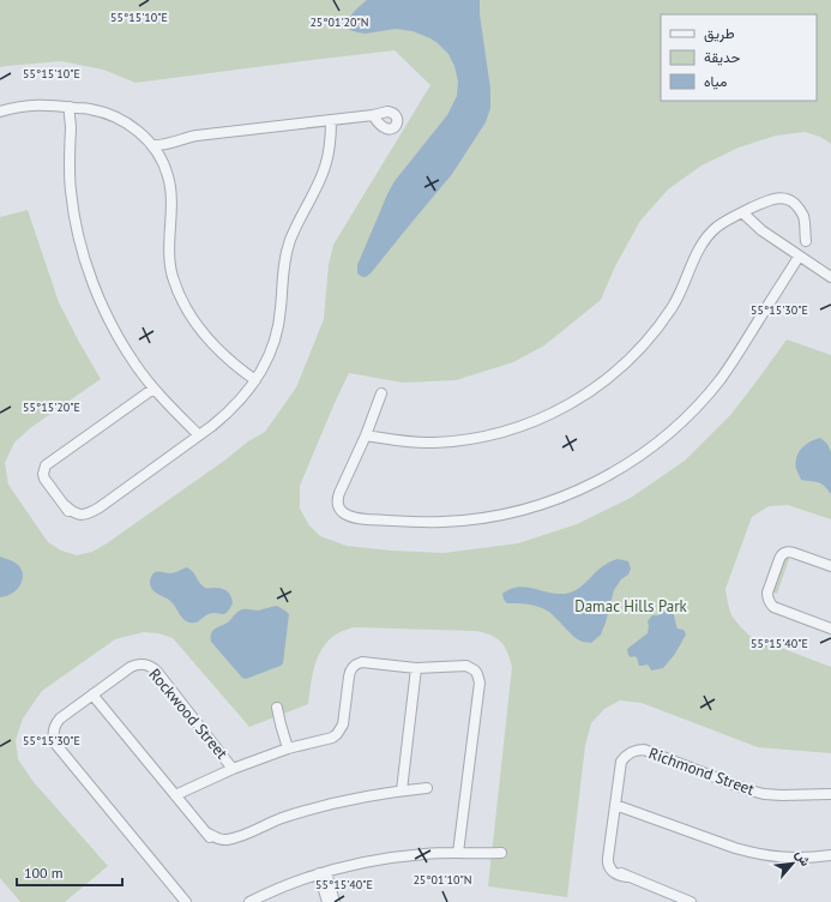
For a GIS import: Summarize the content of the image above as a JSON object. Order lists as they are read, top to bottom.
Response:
{
  "streets": {
    "street": ["Rockwood Street", "Richmond Street"]
  },
  "parks": ["Damac Hills Park"],
  "legend": ["طريق", "حديقة", "مياه"],
  "scale_bar": "100 m",
  "north": "top right",
  "coordinates": [
    "55°15'10\"E",
    "25°01'20\"N",
    "55°15'30\"E",
    "55°15'20\"E",
    "55°15'40\"E",
    "25°01'10\"N"
  ]
}
